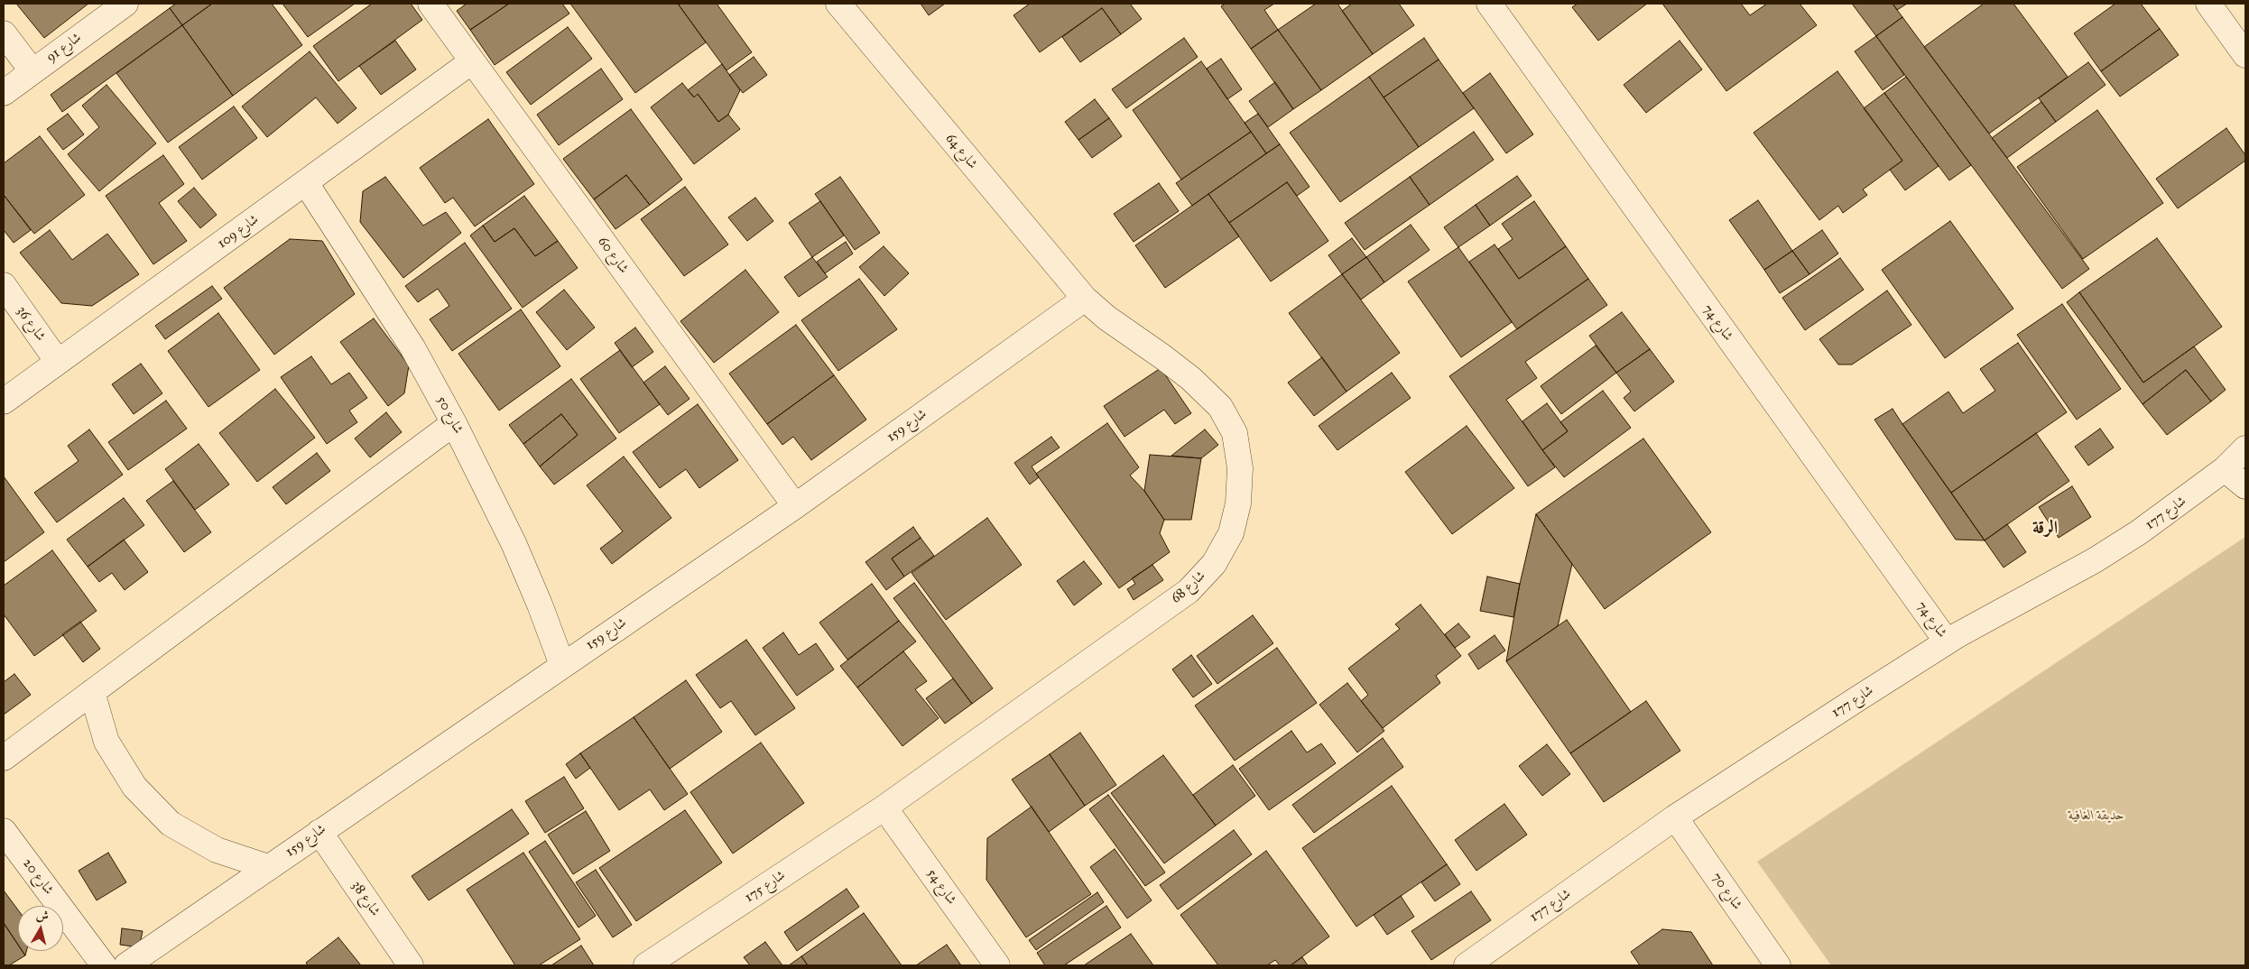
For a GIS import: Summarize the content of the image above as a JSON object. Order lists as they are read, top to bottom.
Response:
{
  "streets": {
    "street": [
      "شارع 91",
      "شارع 64",
      "شارع 109",
      "شارع 60",
      "شارع 74",
      "شارع 36",
      "شارع 50",
      "شارع 159",
      "شارع 177",
      "شارع 68",
      "شارع 20",
      "شارع 175",
      "شارع 54",
      "شارع 70",
      "شارع 38"
    ]
  },
  "crossings": [
    ["شارع 64", "شارع 159"],
    ["شارع 64", "شارع 68"],
    ["شارع 109", "شارع 60"],
    ["شارع 109", "شارع 36"],
    ["شارع 109", "شارع 50"],
    ["شارع 60", "شارع 159"],
    ["شارع 74", "شارع 177"],
    ["شارع 50", "شارع 159"],
    ["شارع 159", "شارع 68"],
    ["شارع 159", "شارع 38"],
    ["شارع 177", "شارع 70"],
    ["شارع 68", "شارع 175"],
    ["شارع 68", "شارع 54"],
    ["شارع 175", "شارع 54"]
  ],
  "districts": ["الرقة"],
  "parks": ["حديقة الغافية"],
  "north": "top"
}
